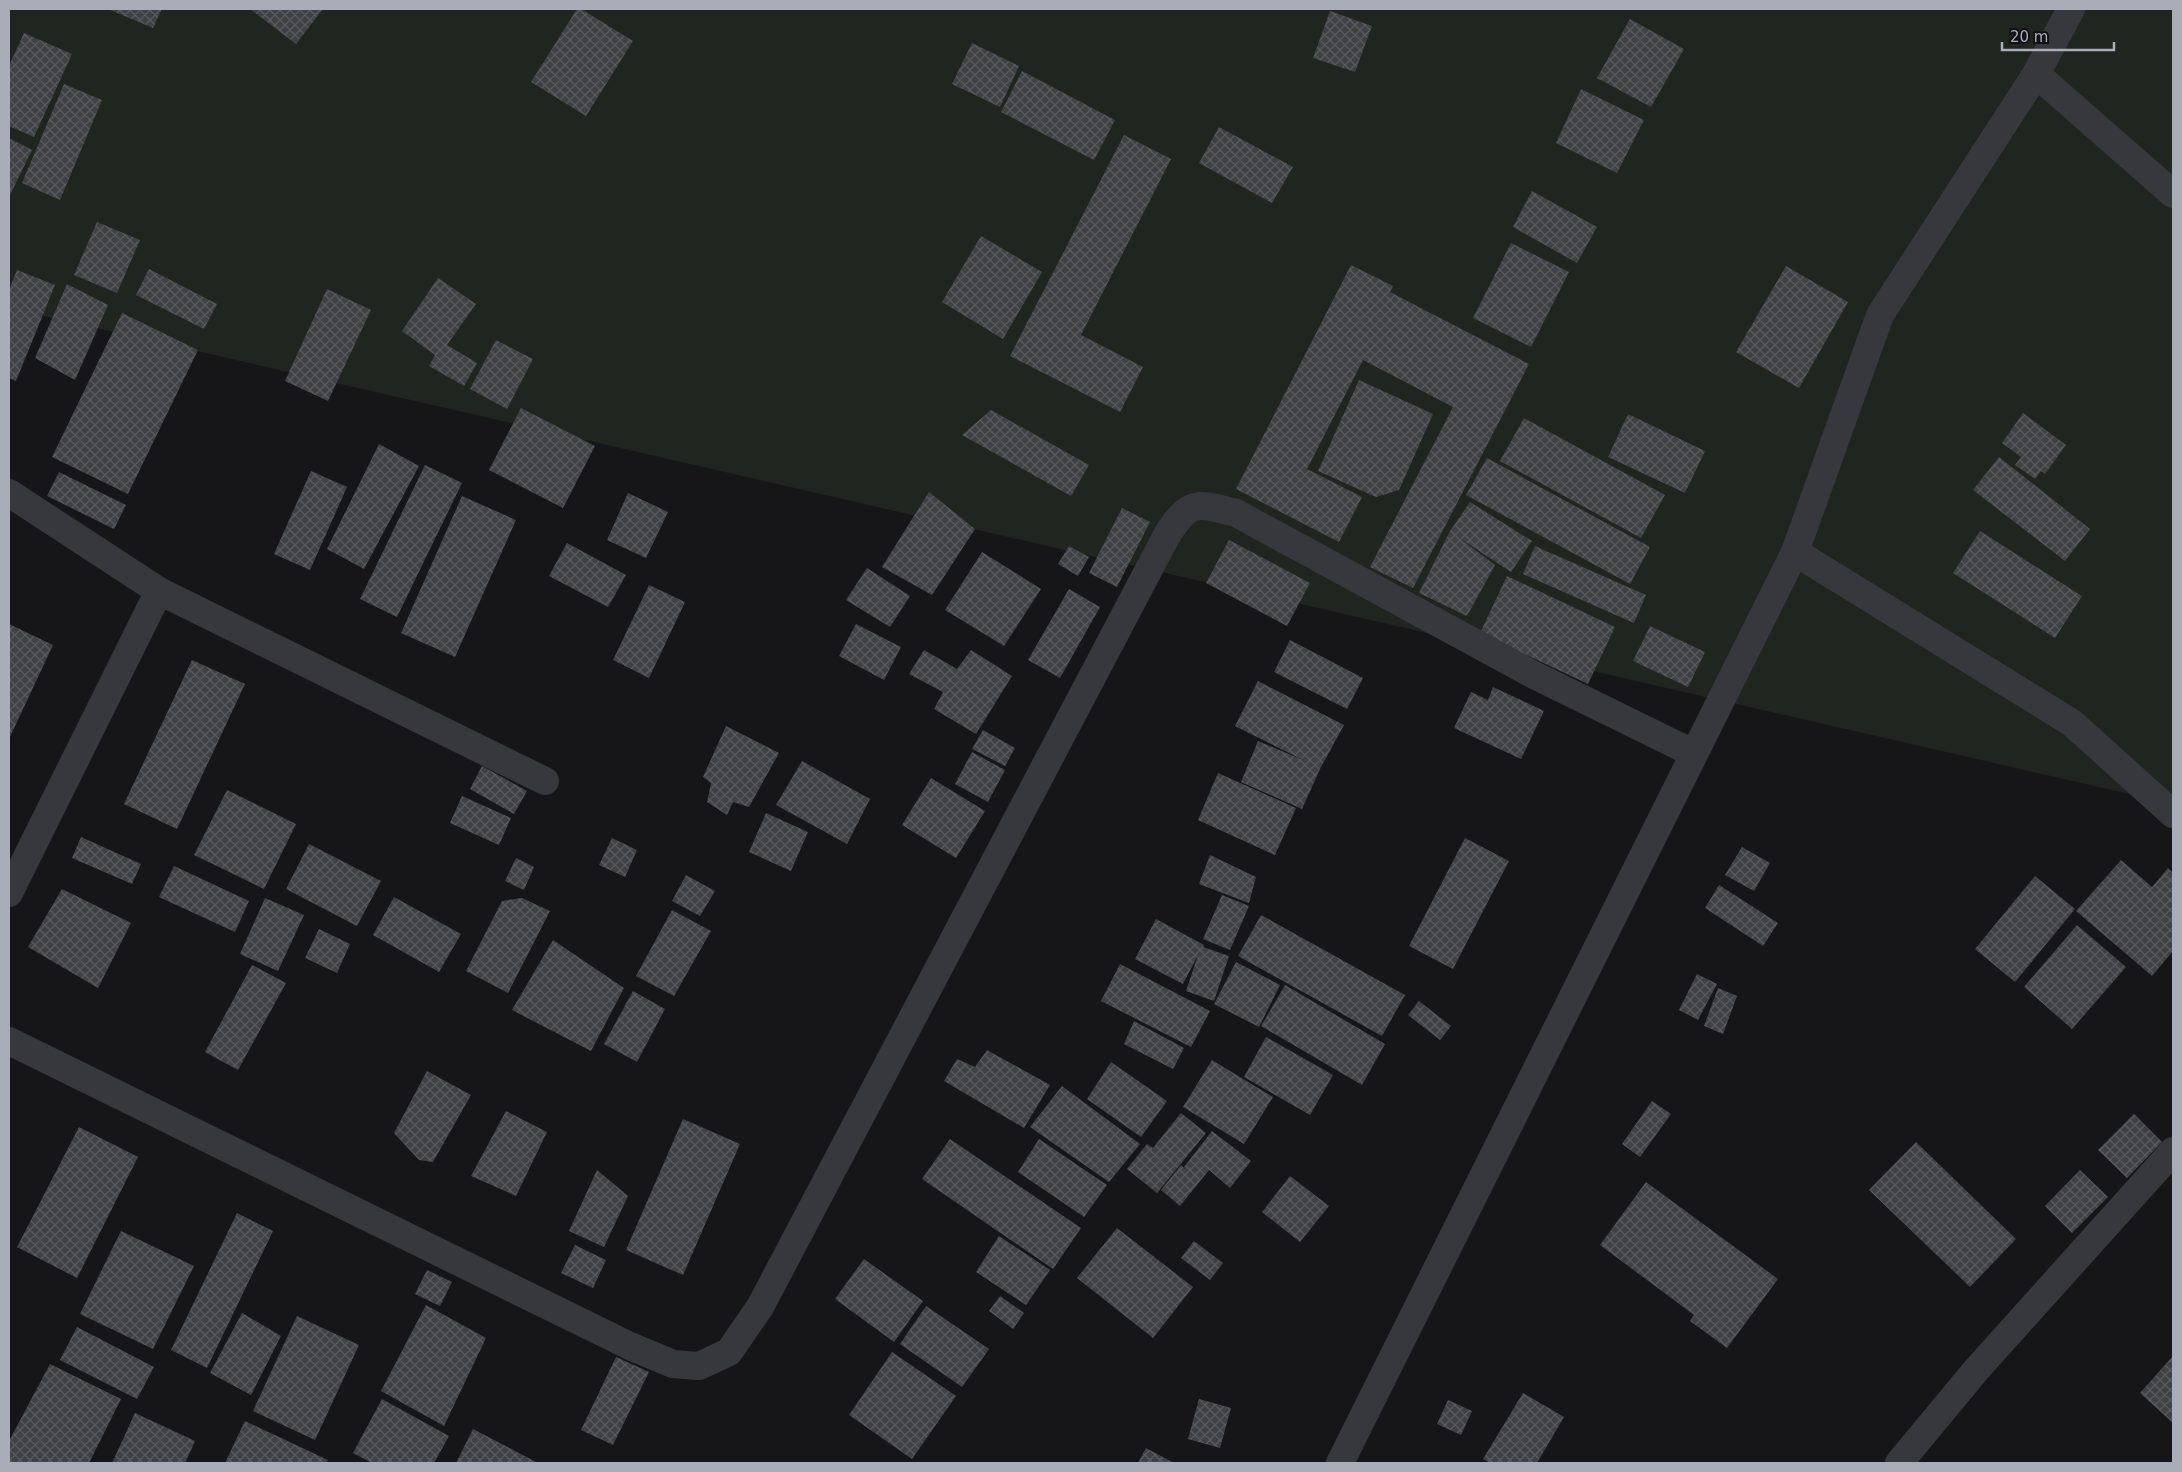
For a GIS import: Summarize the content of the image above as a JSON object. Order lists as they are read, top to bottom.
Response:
{
  "scale_bar": "20 m"
}
